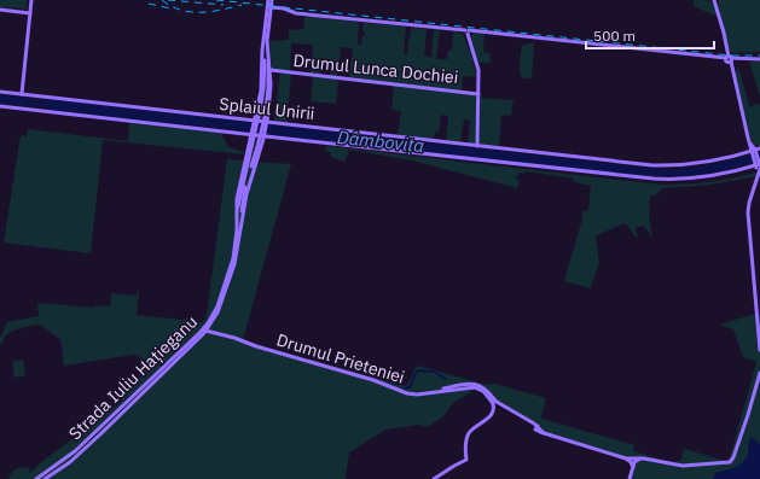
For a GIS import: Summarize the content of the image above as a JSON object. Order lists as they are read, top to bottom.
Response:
{
  "streets": {
    "main road": [
      "Drumul Lunca Dochiei",
      "Splaiul Unirii",
      "Drumul Prieteniei",
      "Strada Iuliu Hațieganu"
    ]
  },
  "crossings": [
    ["Drumul Prieteniei", "Strada Iuliu Hațieganu"]
  ],
  "water": ["Dâmbovița"],
  "scale_bar": "500 m"
}
